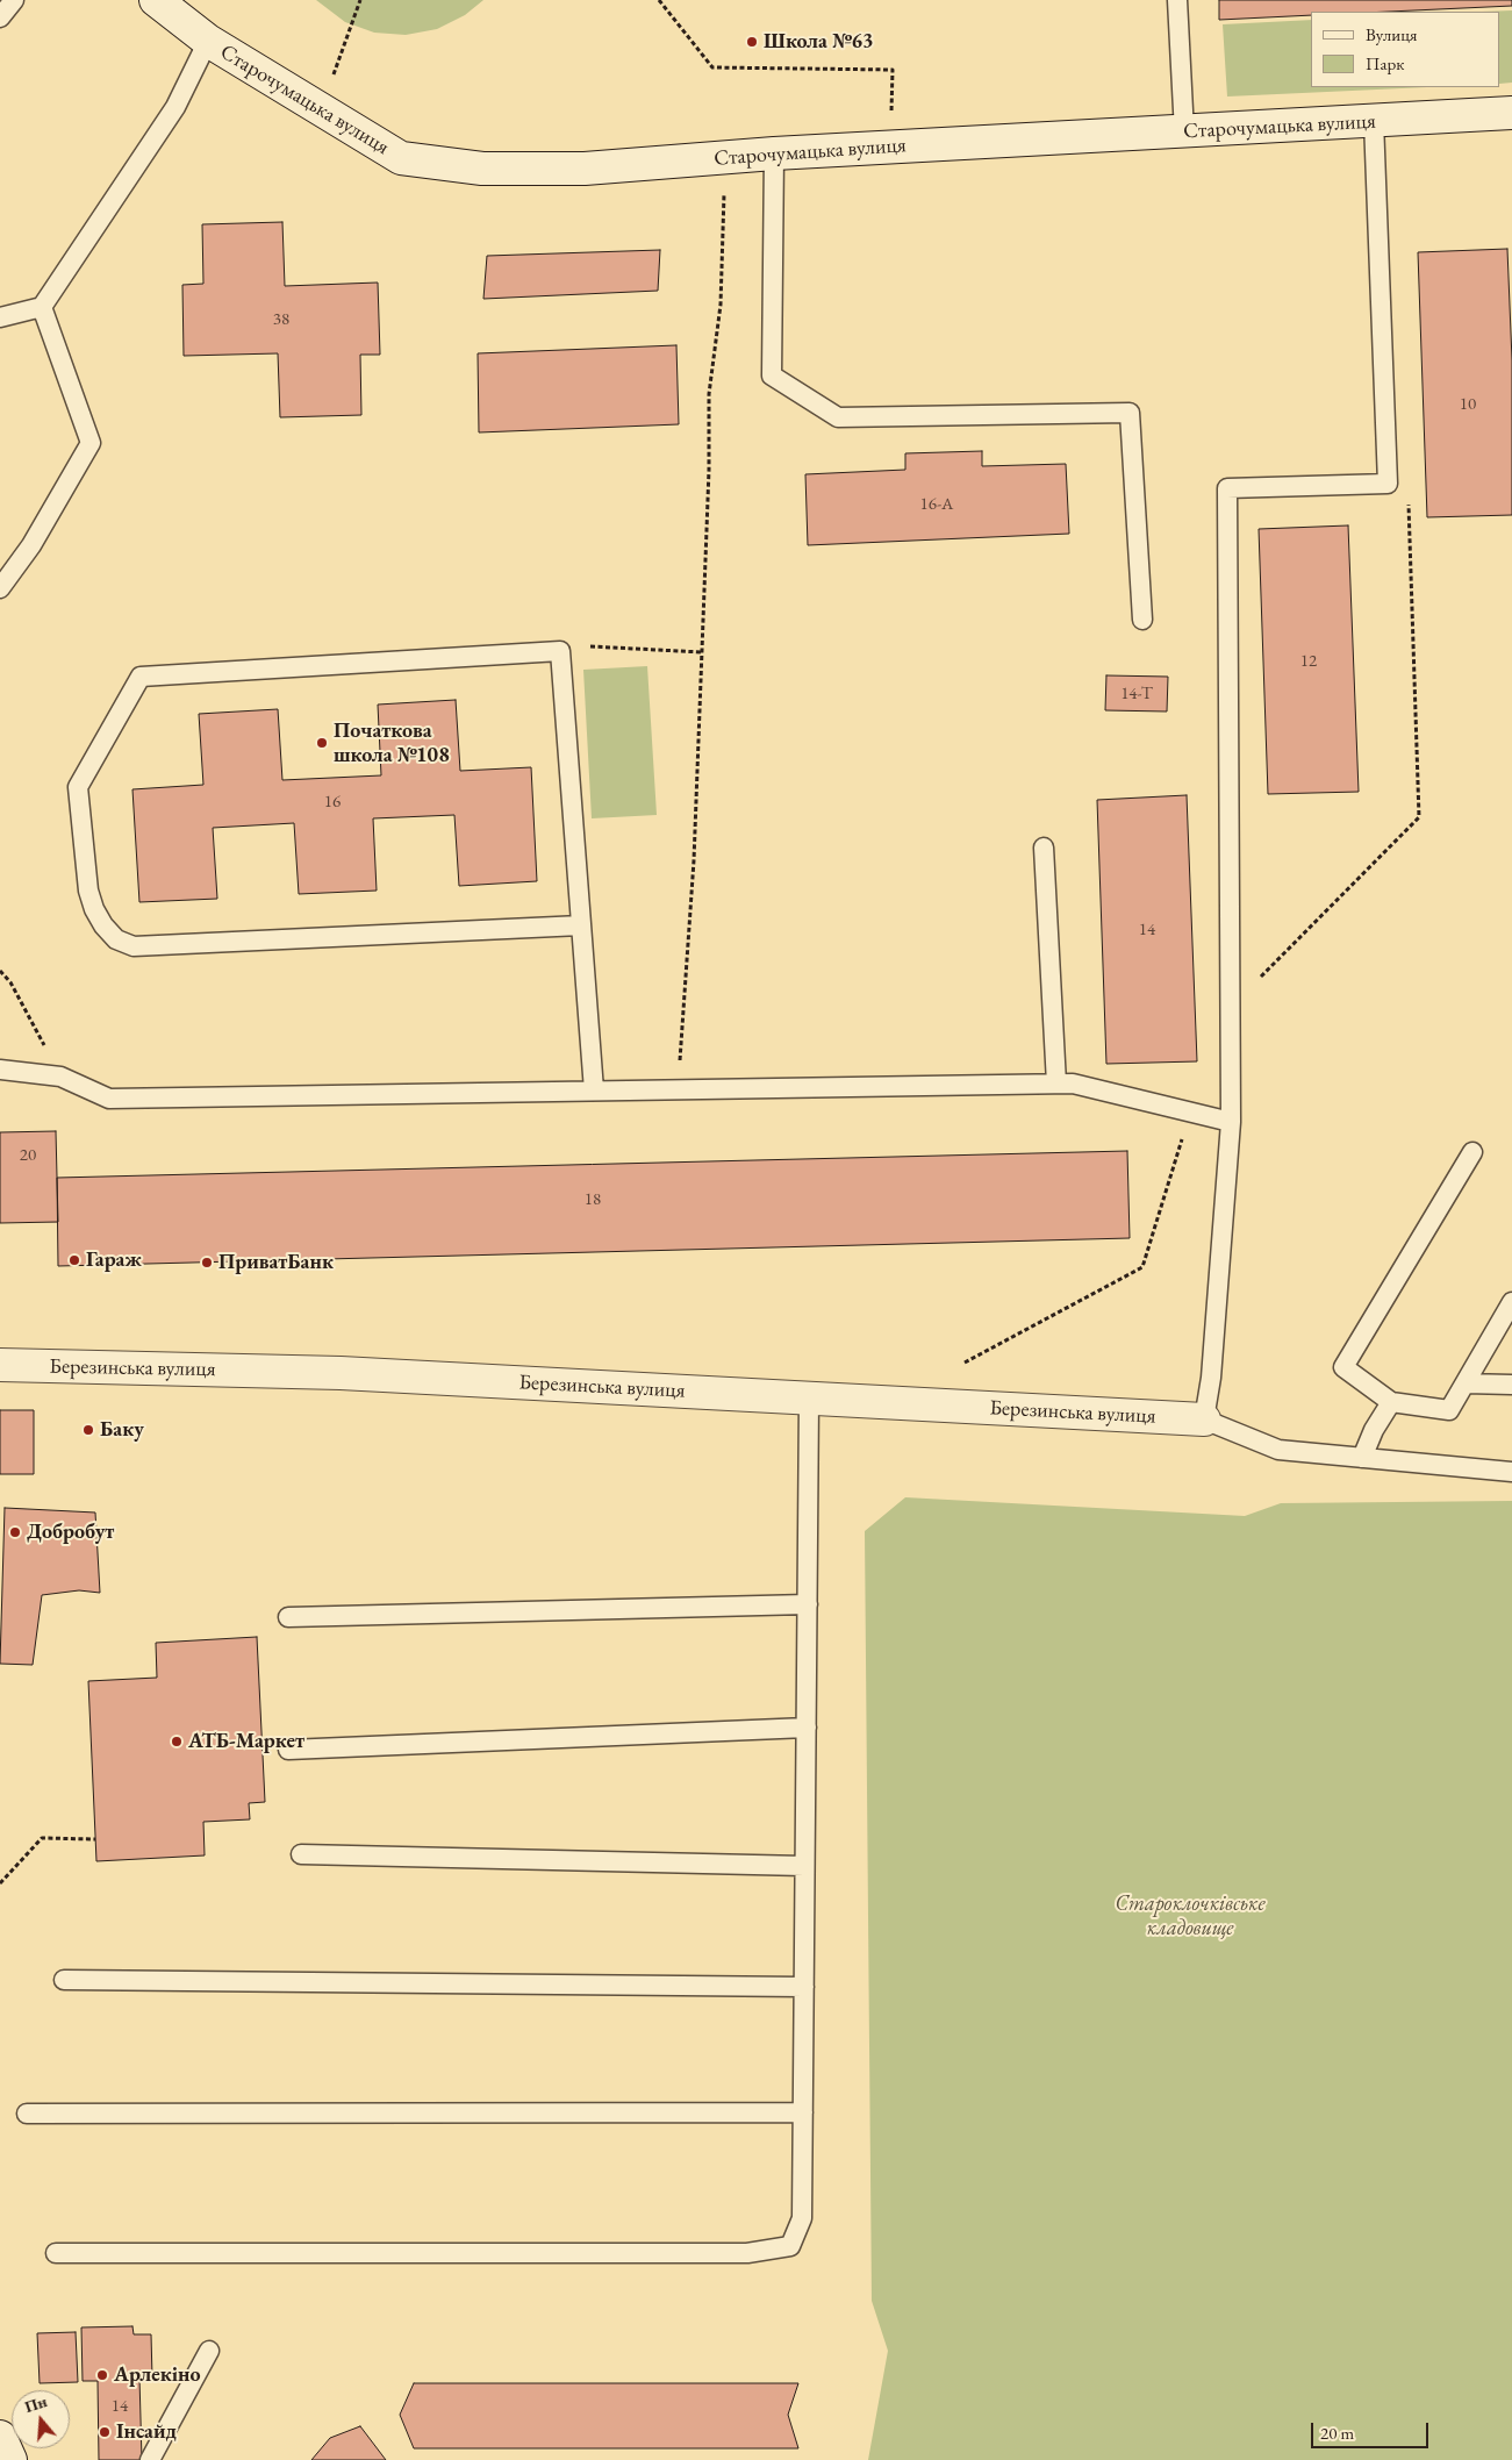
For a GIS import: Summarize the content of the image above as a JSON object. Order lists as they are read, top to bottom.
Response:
{
  "streets": {
    "street": ["Старочумацька вулиця", "Березинська вулиця"]
  },
  "parks": ["Староклочківське кладовище"],
  "places": [
    "Школа №63",
    "Початкова школа №108",
    "Гараж",
    "ПриватБанк",
    "Баку",
    "Добробут",
    "АТБ-Маркет",
    "Арлекіно",
    "Інсайд"
  ],
  "house_numbers": [
    "38",
    "10",
    "16-А",
    "12",
    "14-Т",
    "16",
    "14",
    "20",
    "18",
    "14"
  ],
  "legend": ["Вулиця", "Парк"],
  "scale_bar": "20 m",
  "north": "top"
}
